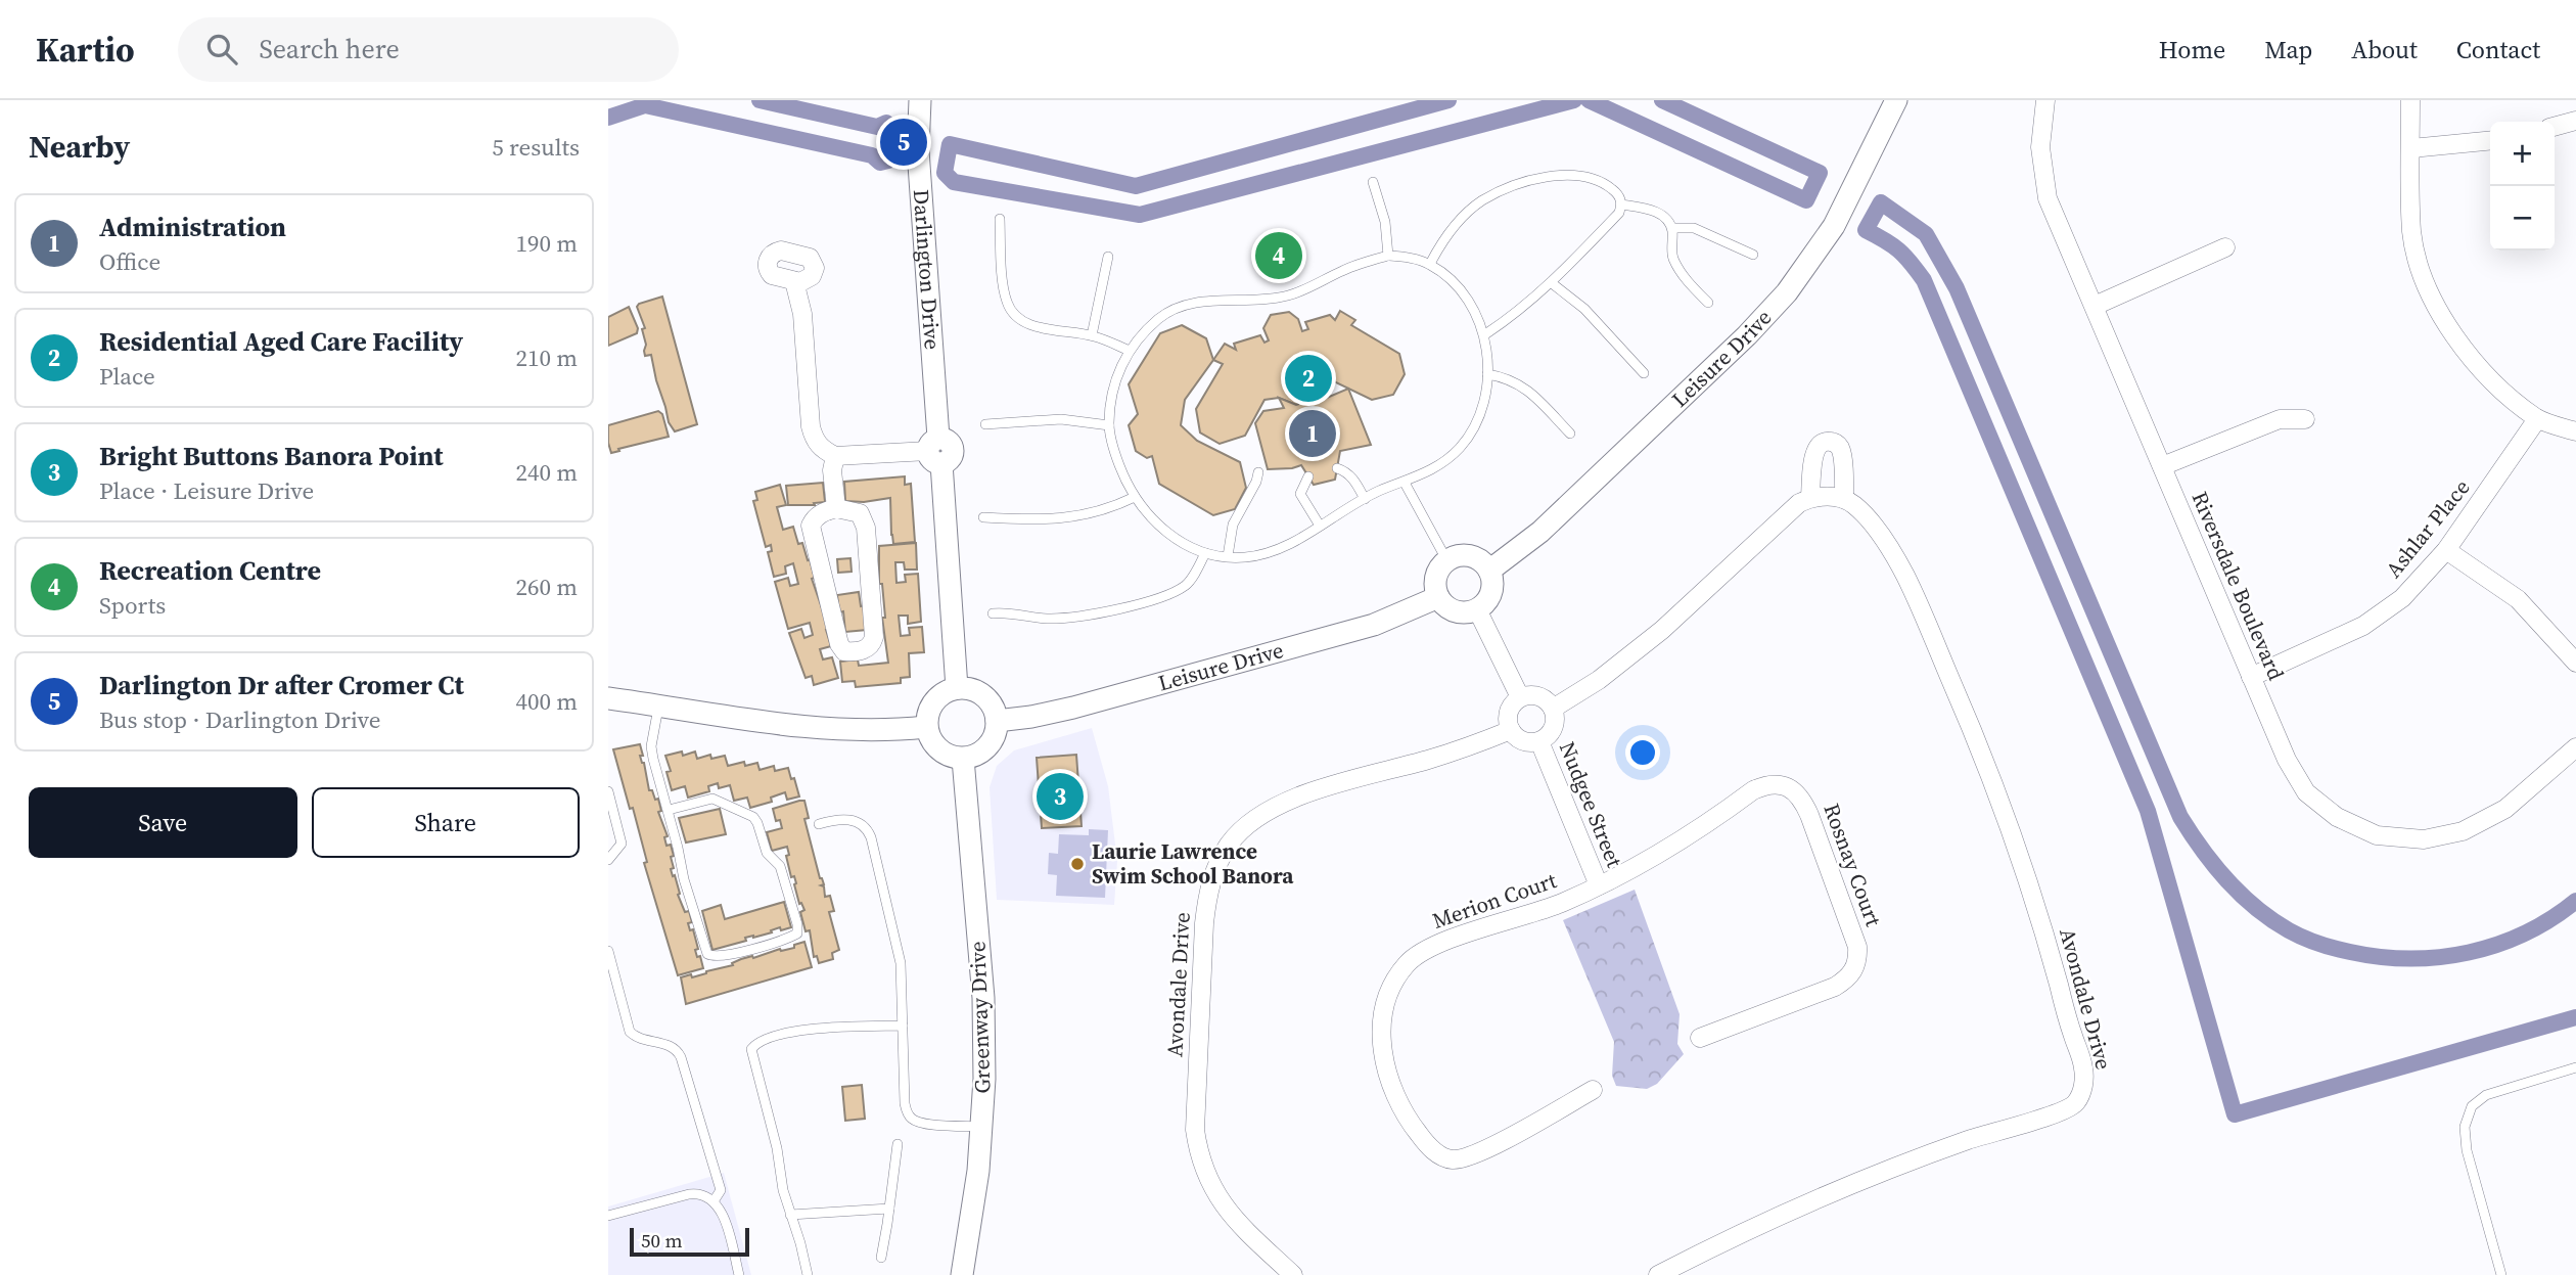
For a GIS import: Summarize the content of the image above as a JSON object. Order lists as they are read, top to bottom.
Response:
{
  "streets": {
    "street": [
      "Darlington Drive",
      "Leisure Drive",
      "Ashlar Place",
      "Riversdale Boulevard",
      "Nudgee Street",
      "Rosnay Court",
      "Merion Court",
      "Avondale Drive",
      "Greenway Drive"
    ]
  },
  "crossings": [
    ["Darlington Drive", "Leisure Drive"],
    ["Darlington Drive", "Greenway Drive"],
    ["Leisure Drive", "Greenway Drive"],
    ["Ashlar Place", "Riversdale Boulevard"],
    ["Nudgee Street", "Rosnay Court"],
    ["Nudgee Street", "Merion Court"],
    ["Nudgee Street", "Avondale Drive"],
    ["Rosnay Court", "Merion Court"]
  ],
  "places": ["Laurie Lawrence Swim School Banora"],
  "scale_bar": "50 m",
  "page": {
    "header": "Kartio",
    "search": "Search here",
    "nav": [
      "Home",
      "Map",
      "About",
      "Contact"
    ],
    "heading": ["Nearby", "5 results"],
    "pins": [
      "5",
      "4",
      "2",
      "1",
      "3"
    ],
    "map_buttons": ["+", "−"],
    "list": [
      {
        "mark": "1",
        "name": "Administration",
        "note": "Office",
        "value": "190 m"
      },
      {
        "mark": "2",
        "name": "Residential Aged Care Facility",
        "note": "Place",
        "value": "210 m"
      },
      {
        "mark": "3",
        "name": "Bright Buttons Banora Point",
        "note": "Place · Leisure Drive",
        "value": "240 m"
      },
      {
        "mark": "4",
        "name": "Recreation Centre",
        "note": "Sports",
        "value": "260 m"
      },
      {
        "mark": "5",
        "name": "Darlington Dr after Cromer Ct",
        "note": "Bus stop · Darlington Drive",
        "value": "400 m"
      }
    ],
    "buttons": ["Save", "Share"],
    "scale": "50 m"
  }
}
